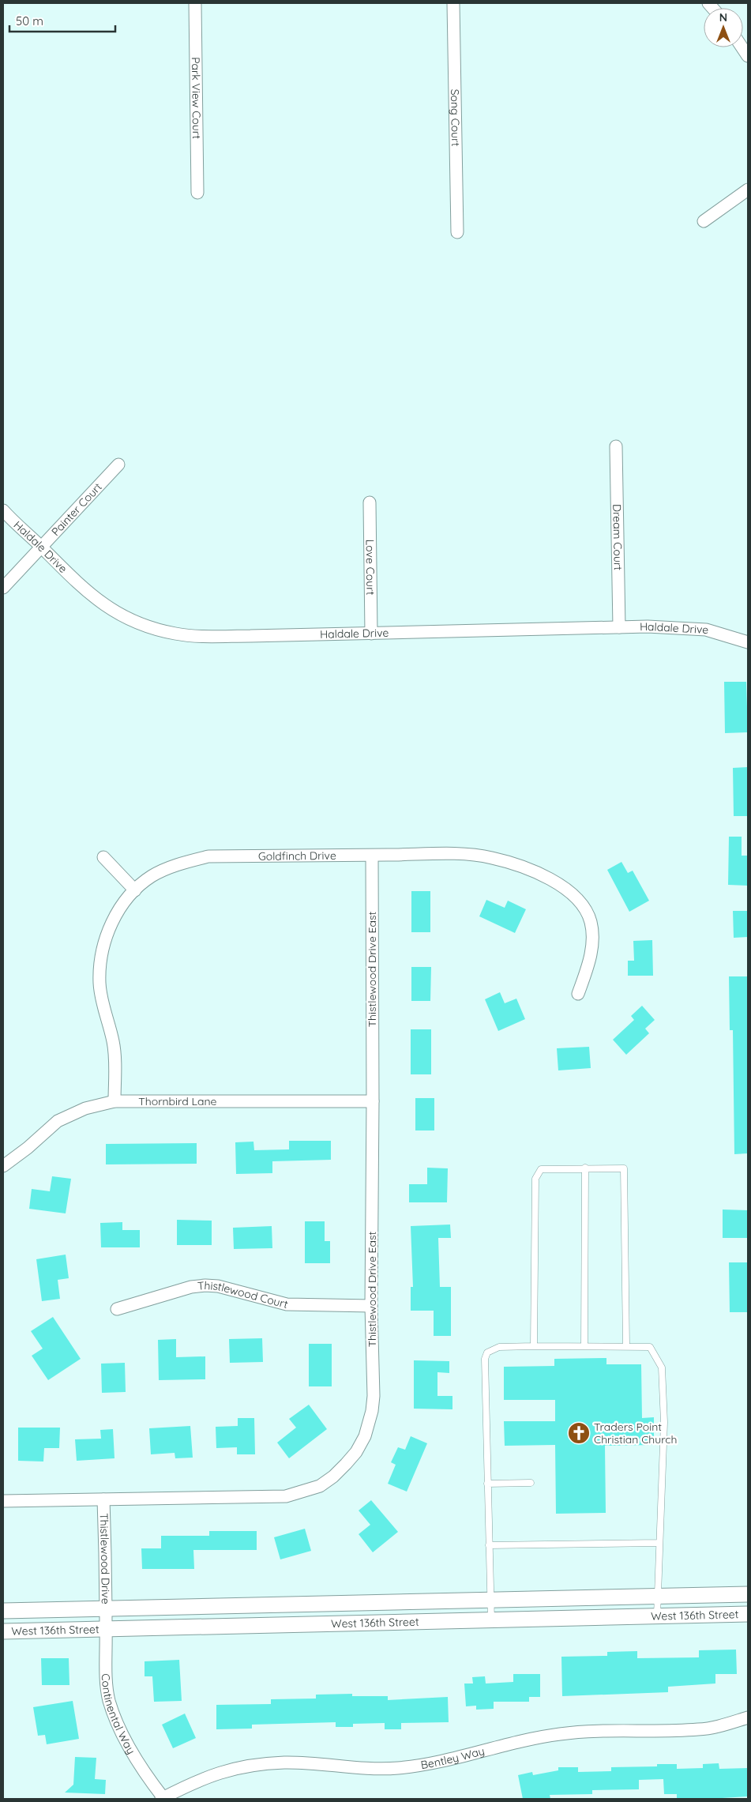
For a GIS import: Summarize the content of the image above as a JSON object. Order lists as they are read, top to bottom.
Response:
{
  "streets": {
    "street": [
      "Park View Court",
      "Song Court",
      "Painter Court",
      "Dream Court",
      "Haldale Drive",
      "Love Court",
      "Goldfinch Drive",
      "Thistlewood Drive East",
      "Thornbird Lane",
      "Thistlewood Court",
      "Thistlewood Drive",
      "West 136th Street",
      "Continental Way",
      "Bentley Way"
    ]
  },
  "crossings": [
    ["Painter Court", "Haldale Drive"],
    ["Dream Court", "Haldale Drive"],
    ["Haldale Drive", "Love Court"],
    ["Goldfinch Drive", "Thistlewood Drive East"],
    ["Goldfinch Drive", "Thornbird Lane"],
    ["Thistlewood Drive East", "Thornbird Lane"],
    ["Thistlewood Drive East", "Thistlewood Court"],
    ["Thistlewood Drive East", "Thistlewood Drive"],
    ["Thistlewood Drive", "West 136th Street"],
    ["Thistlewood Drive", "Continental Way"],
    ["West 136th Street", "Continental Way"],
    ["Continental Way", "Bentley Way"]
  ],
  "places": {
    "church": ["Traders Point Christian Church"]
  },
  "scale_bar": "50 m",
  "north": "top"
}
